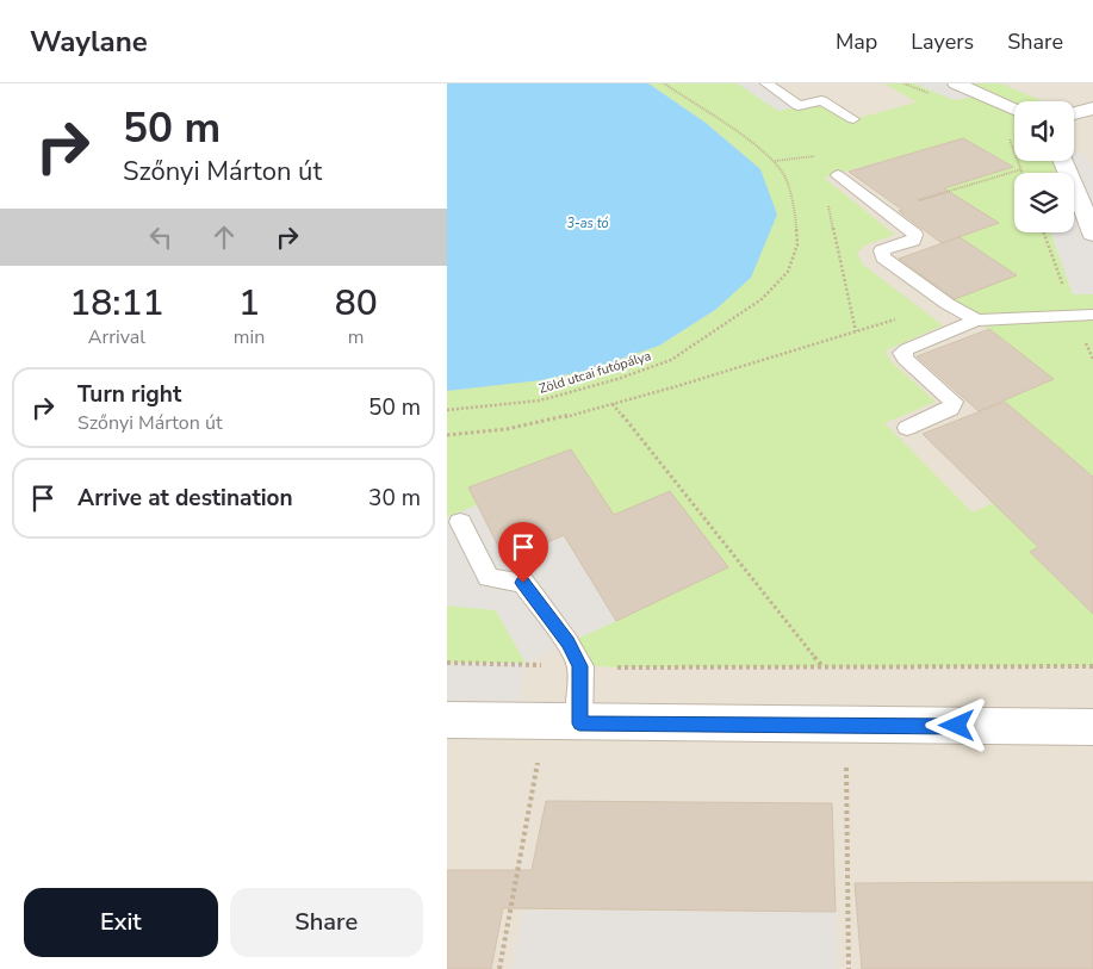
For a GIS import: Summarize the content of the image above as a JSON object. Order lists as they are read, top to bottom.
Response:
{
  "streets": {
    "path": ["Zöld utcai futópálya"]
  },
  "water": ["3-as tó"],
  "page": {
    "header": "Waylane",
    "nav": ["Map", "Layers", "Share"],
    "turn": ["50 m", "Szőnyi Márton út"],
    "eta": [
      "18:11",
      "Arrival",
      "1",
      "min",
      "80",
      "m"
    ],
    "list": [
      {
        "name": "Turn right",
        "note": "Szőnyi Márton út",
        "value": "50 m"
      },
      {
        "name": "Arrive at destination",
        "value": "30 m"
      }
    ],
    "buttons": ["Exit", "Share"]
  }
}
